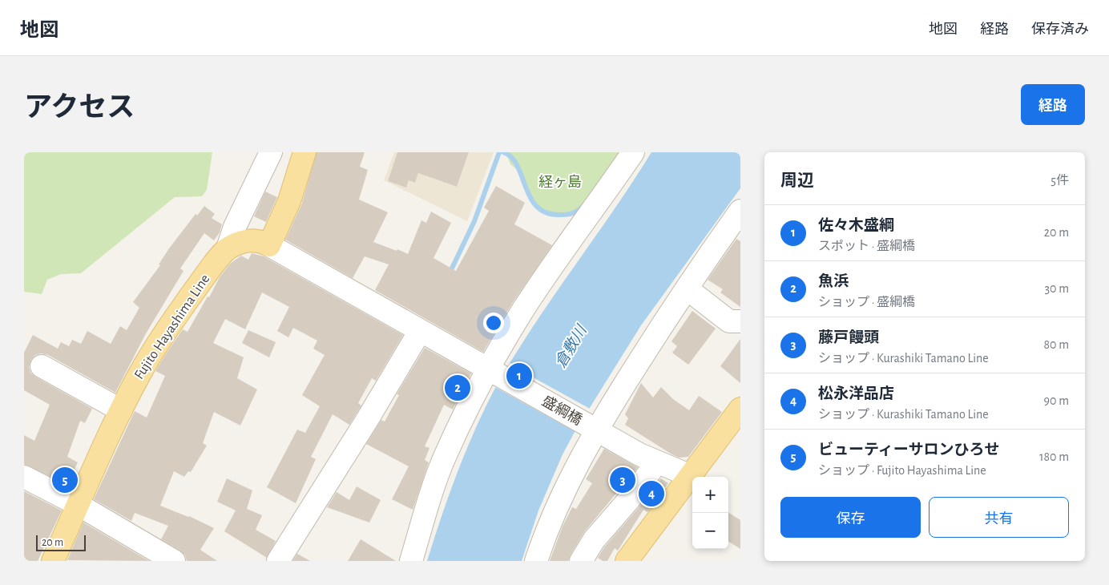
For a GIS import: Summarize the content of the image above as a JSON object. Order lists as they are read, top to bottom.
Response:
{
  "streets": {
    "main road": ["Fujito Hayashima Line"],
    "street": ["盛綱橋"]
  },
  "crossings": [
    ["Fujito Hayashima Line", "盛綱橋"]
  ],
  "water": ["倉敷川"],
  "parks": ["経ヶ島"],
  "scale_bar": "20 m",
  "page": {
    "header": "地図",
    "nav": ["地図", "経路", "保存済み"],
    "title": "アクセス",
    "buttons": [
      "経路",
      ["保存", "共有"]
    ],
    "heading": ["周辺", "5件"],
    "list": [
      {
        "mark": "1",
        "name": "佐々木盛綱",
        "note": "スポット · 盛綱橋",
        "value": "20 m"
      },
      {
        "mark": "2",
        "name": "魚浜",
        "note": "ショップ · 盛綱橋",
        "value": "30 m"
      },
      {
        "mark": "3",
        "name": "藤戸饅頭",
        "note": "ショップ · Kurashiki Tamano Line",
        "value": "80 m"
      },
      {
        "mark": "4",
        "name": "松永洋品店",
        "note": "ショップ · Kurashiki Tamano Line",
        "value": "90 m"
      },
      {
        "mark": "5",
        "name": "ビューティーサロンひろせ",
        "note": "ショップ · Fujito Hayashima Line",
        "value": "180 m"
      }
    ],
    "pins": [
      "1",
      "2",
      "3",
      "5",
      "4"
    ],
    "map_buttons": ["+", "−"],
    "scale": "20 m"
  }
}
